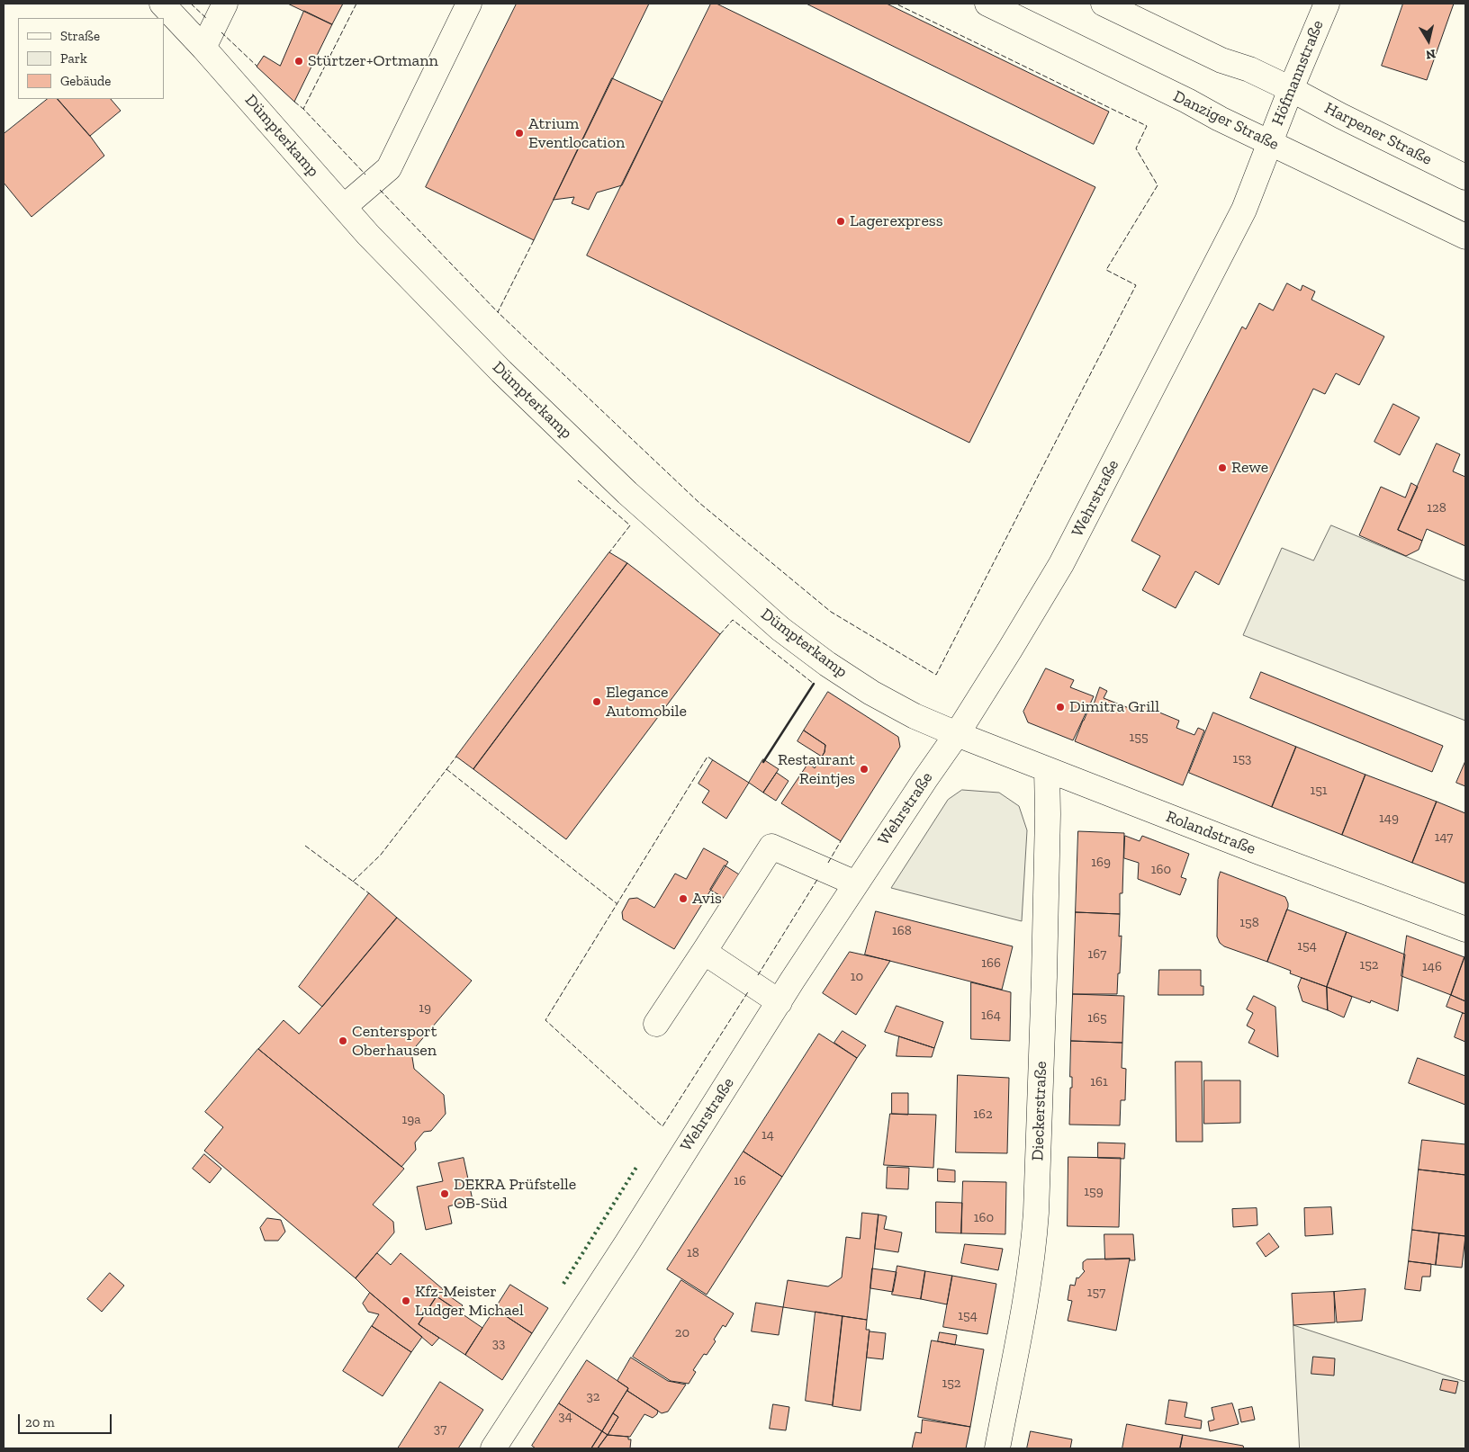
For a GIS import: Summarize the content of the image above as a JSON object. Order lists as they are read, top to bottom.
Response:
{
  "streets": {
    "street": [
      "Höfmannstraße",
      "Danziger Straße",
      "Harpener Straße",
      "Dümpterkamp",
      "Wehrstraße",
      "Rolandstraße",
      "Dieckerstraße"
    ]
  },
  "crossings": [
    ["Höfmannstraße", "Danziger Straße"],
    ["Höfmannstraße", "Harpener Straße"],
    ["Höfmannstraße", "Wehrstraße"],
    ["Danziger Straße", "Wehrstraße"],
    ["Dümpterkamp", "Wehrstraße"],
    ["Dümpterkamp", "Rolandstraße"],
    ["Wehrstraße", "Rolandstraße"],
    ["Rolandstraße", "Dieckerstraße"]
  ],
  "places": [
    "Stürtzer+Ortmann",
    "Atrium Eventlocation",
    "Lagerexpress",
    "Rewe",
    "Elegance Automobile",
    "Dimitra Grill",
    "Restaurant Reintjes",
    "Avis",
    "Centersport Oberhausen",
    "DEKRA Prüfstelle OB-Süd",
    "Kfz-Meister Ludger Michael"
  ],
  "house_numbers": [
    "128",
    "155",
    "153",
    "151",
    "149",
    "147",
    "169",
    "160",
    "158",
    "168",
    "154",
    "167",
    "166",
    "152",
    "146",
    "10",
    "19",
    "164",
    "165",
    "161",
    "162",
    "19a",
    "14",
    "16",
    "159",
    "160",
    "18",
    "157",
    "154",
    "20",
    "33",
    "152",
    "32",
    "34",
    "37"
  ],
  "legend": ["Straße", "Park", "Gebäude"],
  "scale_bar": "20 m",
  "north": "bottom"
}
